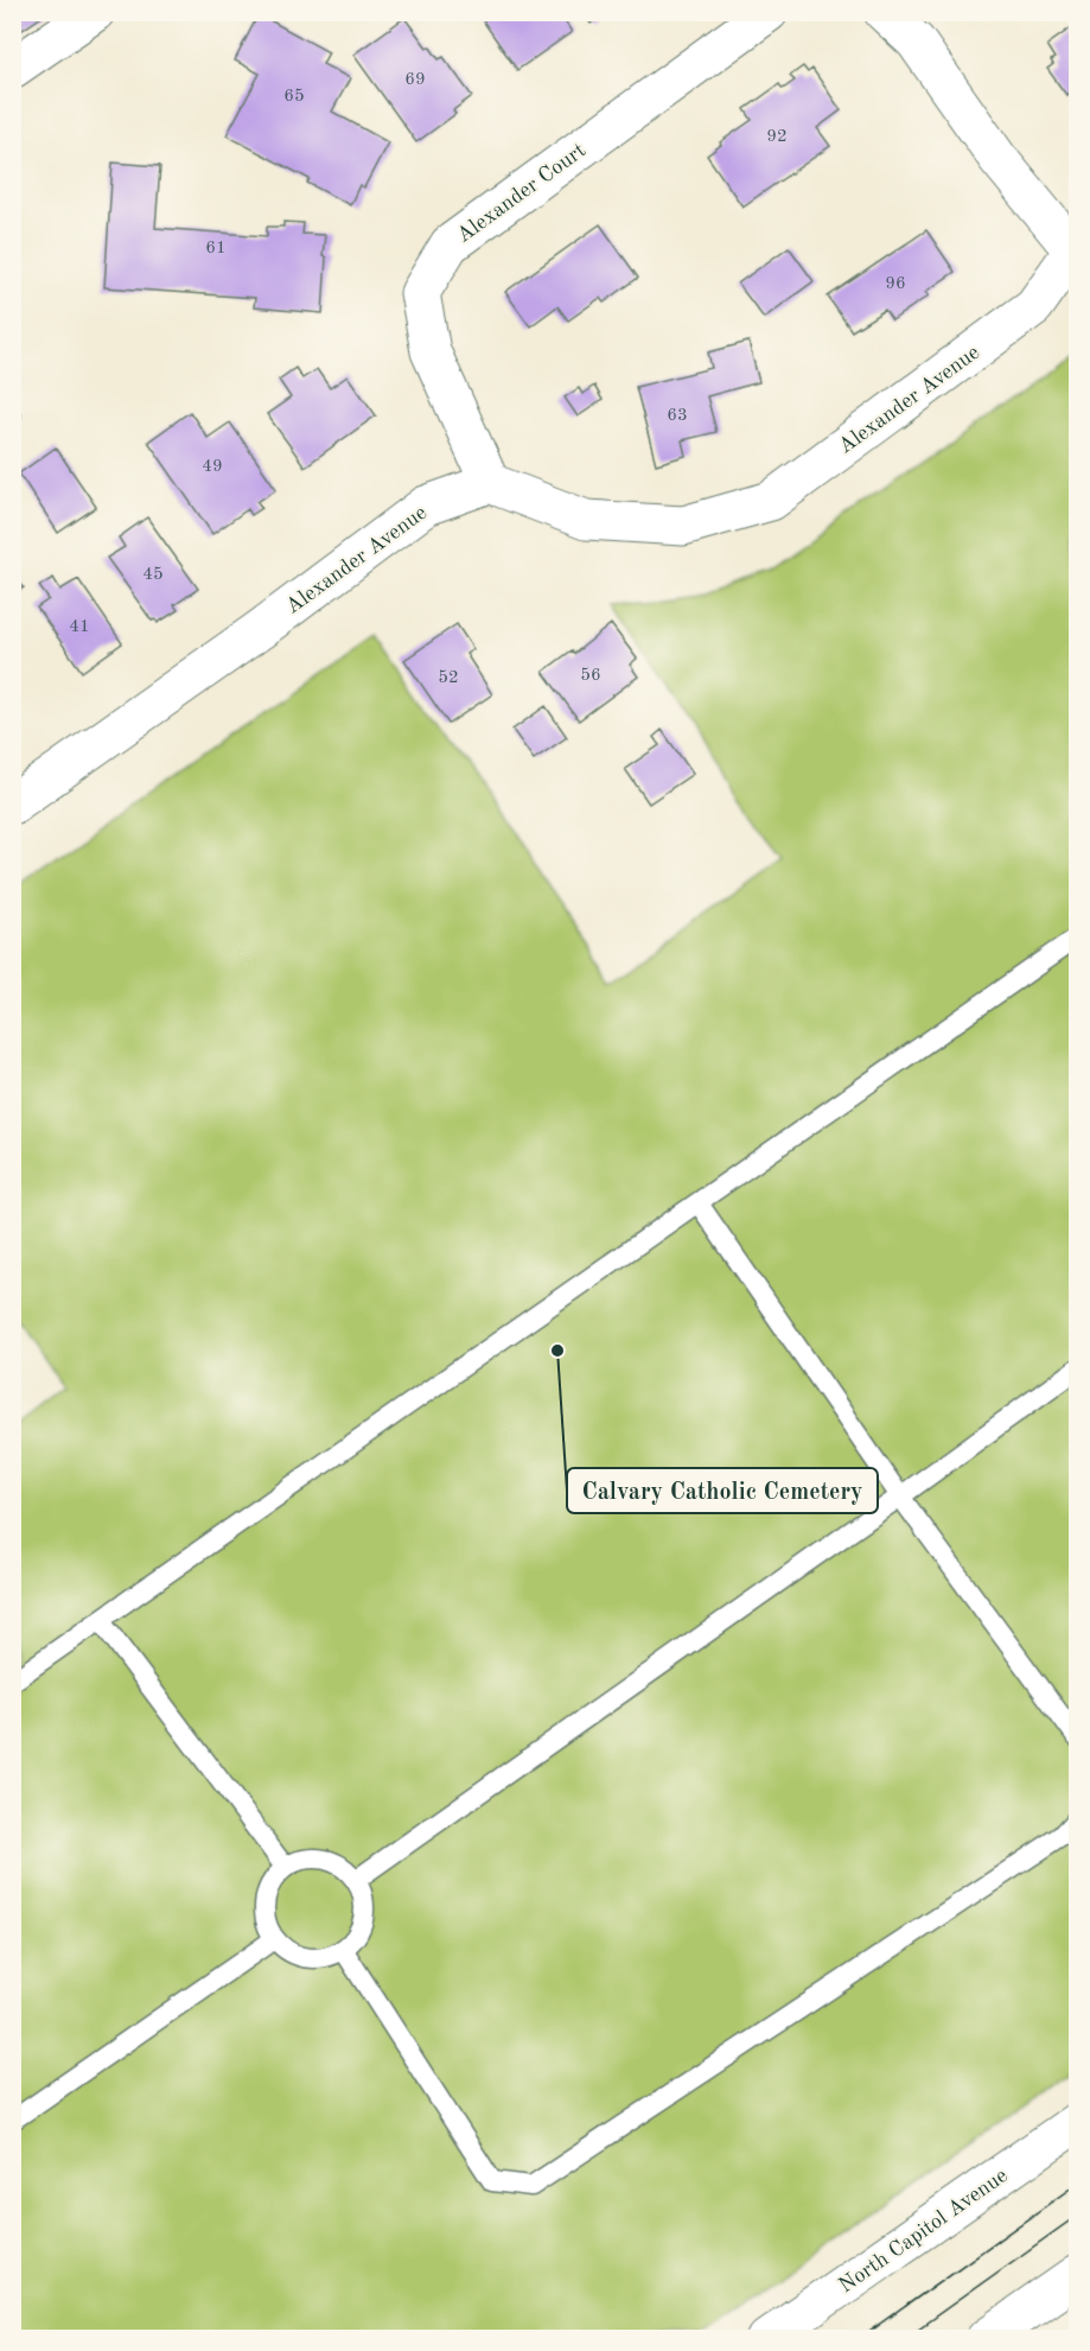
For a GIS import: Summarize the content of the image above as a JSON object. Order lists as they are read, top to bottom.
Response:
{
  "streets": {
    "street": ["Alexander Court", "Alexander Avenue", "North Capitol Avenue"]
  },
  "crossings": [
    ["Alexander Court", "Alexander Avenue"]
  ],
  "places": ["Calvary Catholic Cemetery"],
  "house_numbers": [
    "69",
    "65",
    "92",
    "61",
    "96",
    "63",
    "49",
    "45",
    "41",
    "56",
    "52"
  ]
}
